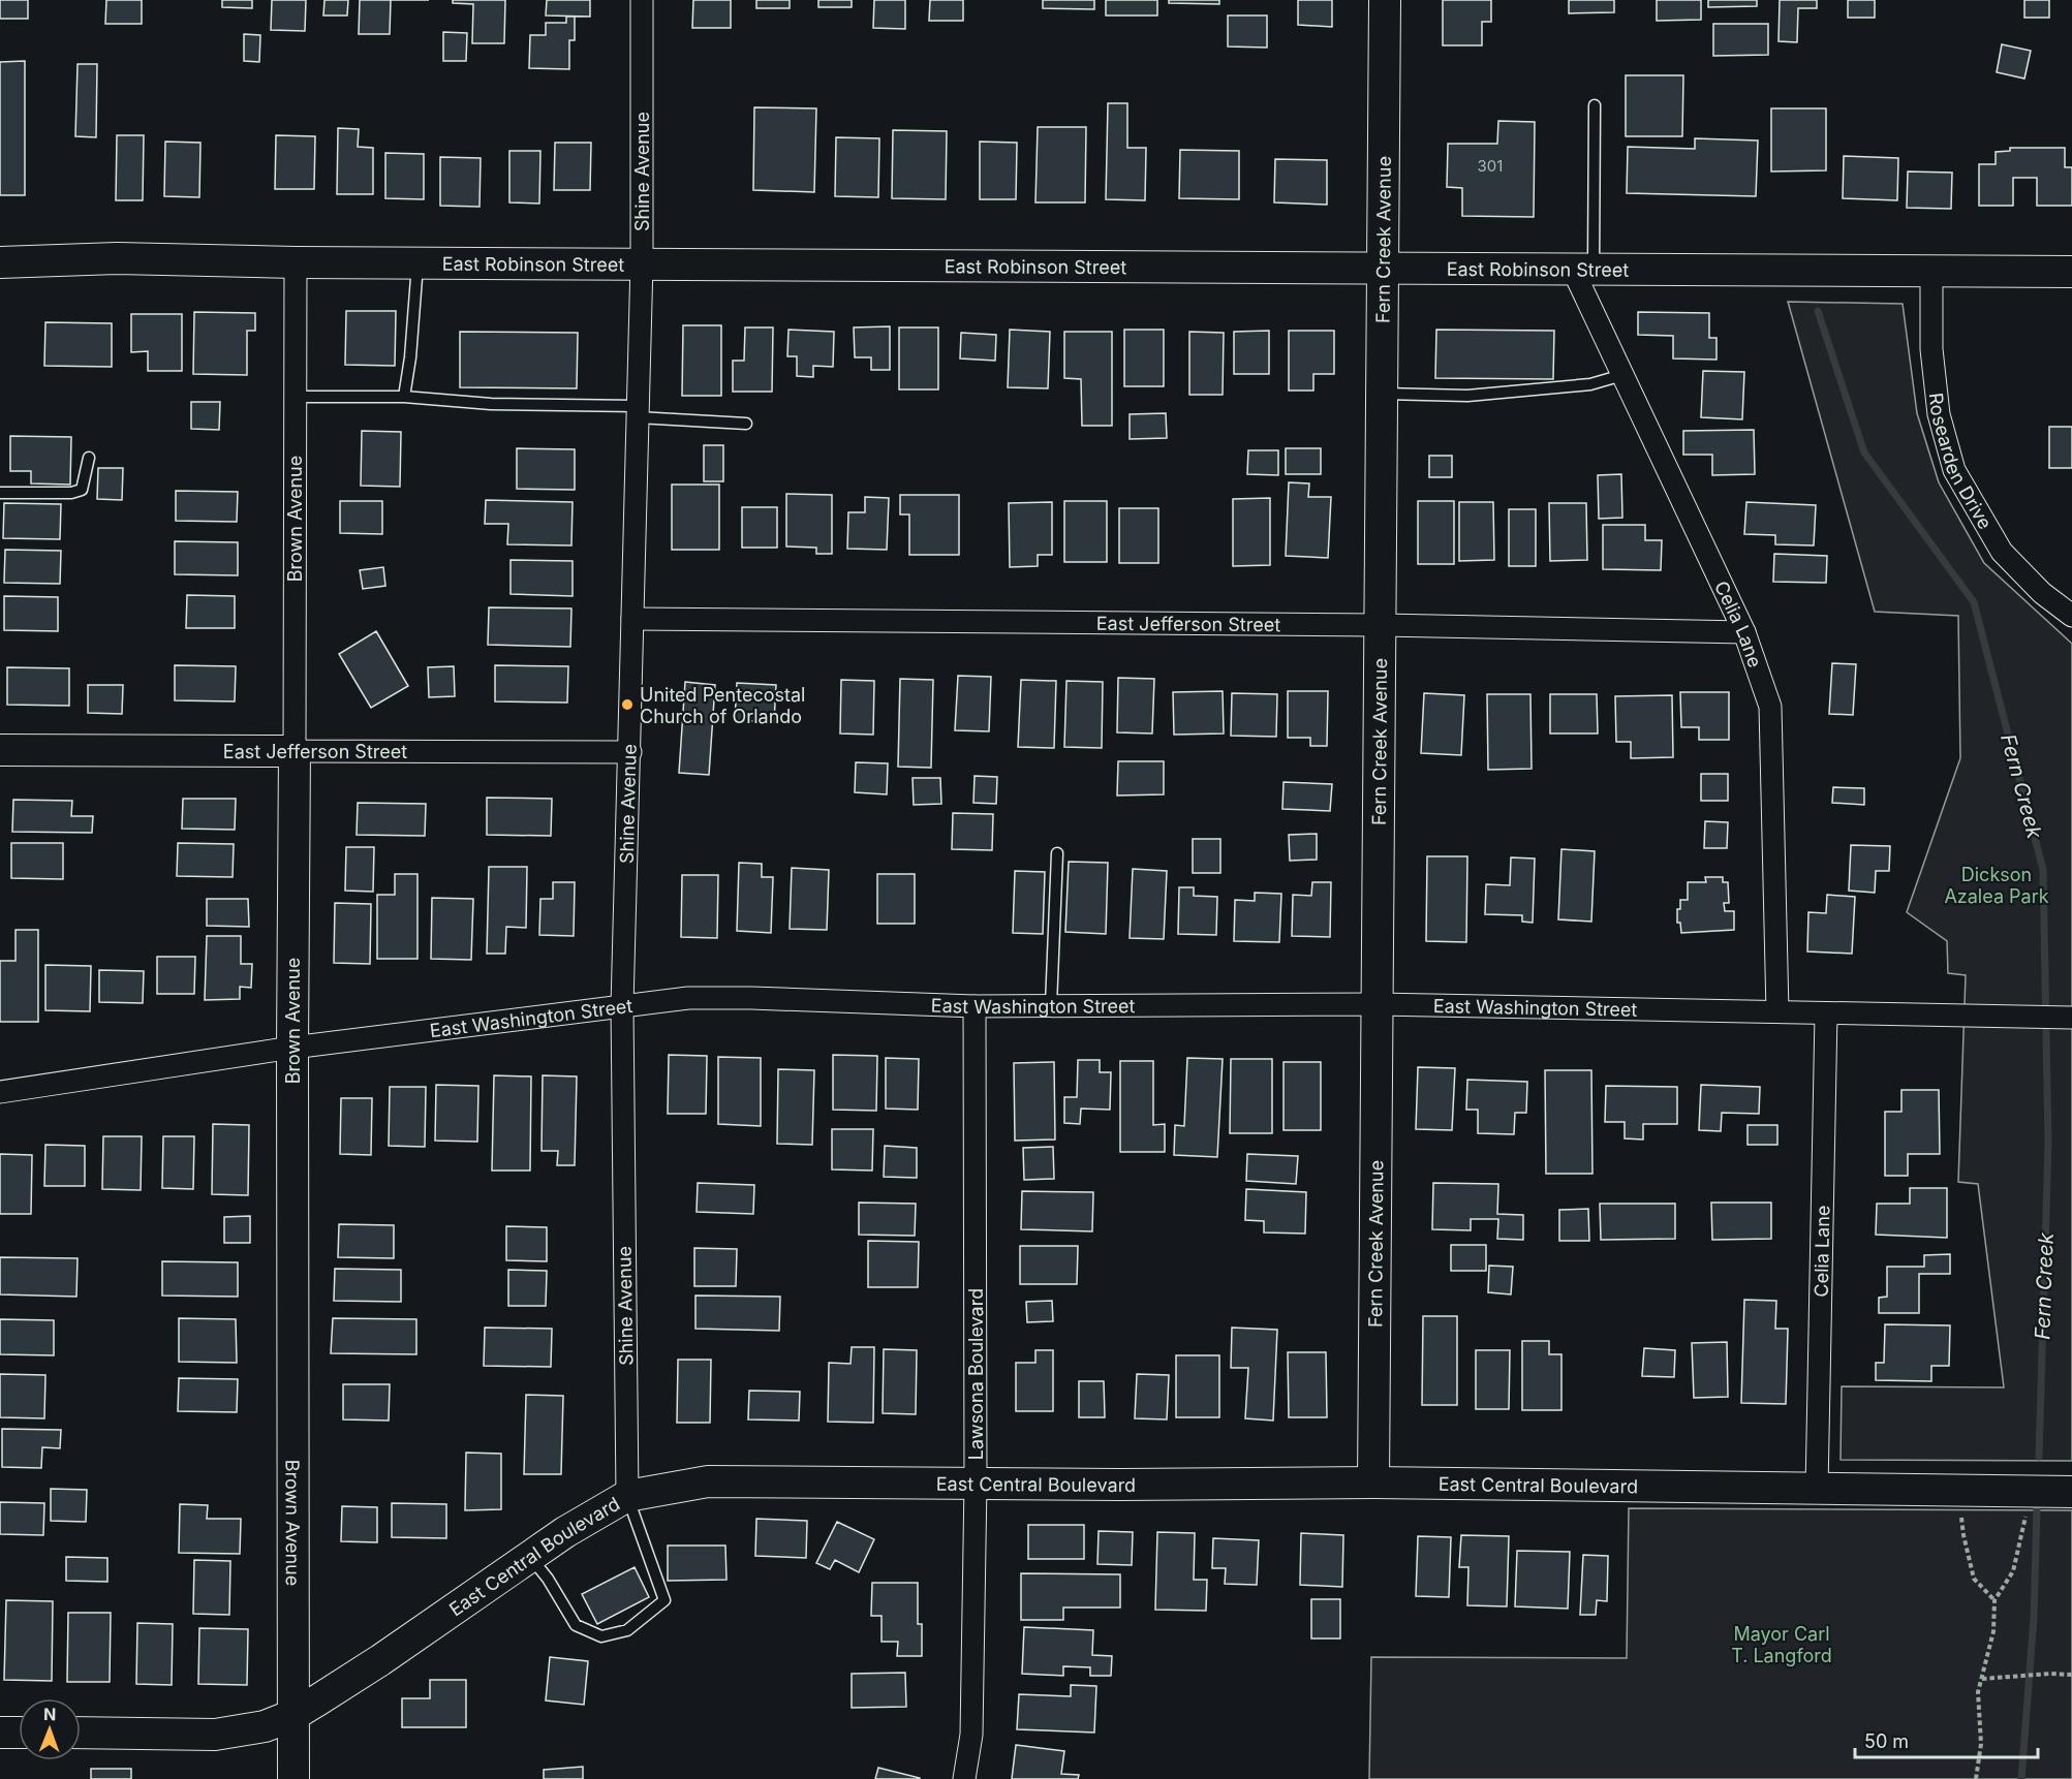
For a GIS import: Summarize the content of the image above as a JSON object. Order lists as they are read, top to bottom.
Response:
{
  "streets": {
    "street": [
      "Shine Avenue",
      "Fern Creek Avenue",
      "East Robinson Street",
      "Rosearden Drive",
      "Brown Avenue",
      "East Jefferson Street",
      "Celia Lane",
      "East Washington Street",
      "Lawsona Boulevard",
      "East Central Boulevard"
    ]
  },
  "crossings": [
    ["Shine Avenue", "East Robinson Street"],
    ["Shine Avenue", "East Jefferson Street"],
    ["Shine Avenue", "East Washington Street"],
    ["Shine Avenue", "East Central Boulevard"],
    ["Fern Creek Avenue", "East Robinson Street"],
    ["Fern Creek Avenue", "East Jefferson Street"],
    ["Fern Creek Avenue", "East Washington Street"],
    ["Fern Creek Avenue", "East Central Boulevard"],
    ["East Robinson Street", "Rosearden Drive"],
    ["East Robinson Street", "Brown Avenue"],
    ["East Robinson Street", "Celia Lane"],
    ["Brown Avenue", "East Jefferson Street"],
    ["Brown Avenue", "East Washington Street"],
    ["Brown Avenue", "East Central Boulevard"],
    ["East Jefferson Street", "Celia Lane"],
    ["Celia Lane", "East Washington Street"],
    ["Celia Lane", "East Central Boulevard"],
    ["East Washington Street", "Lawsona Boulevard"],
    ["Lawsona Boulevard", "East Central Boulevard"]
  ],
  "water": ["Fern Creek"],
  "parks": ["Dickson Azalea Park", "Mayor Carl T. Langford"],
  "places": ["United Pentecostal Church of Orlando"],
  "house_numbers": ["301"],
  "scale_bar": "50 m",
  "north": "top"
}
